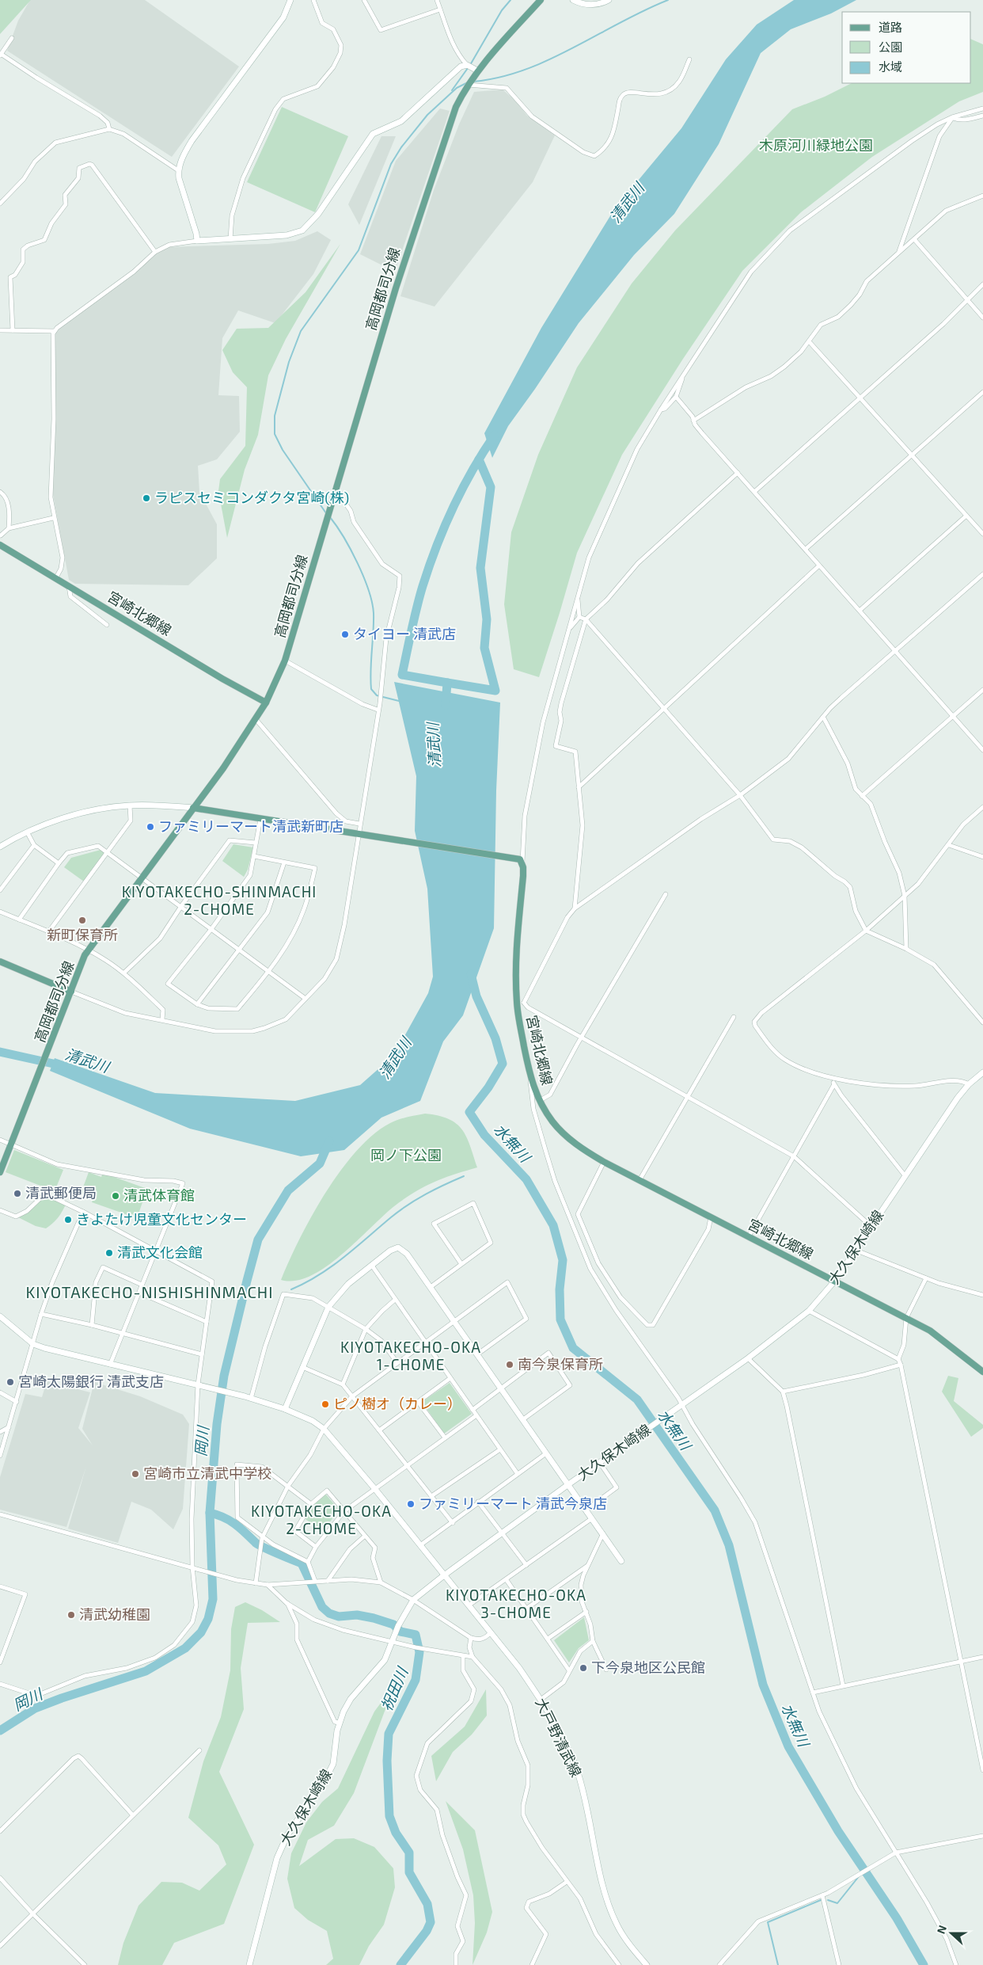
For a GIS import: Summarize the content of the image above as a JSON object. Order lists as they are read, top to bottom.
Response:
{
  "streets": {
    "main road": ["高岡都司分線", "宮崎北郷線"],
    "street": ["大久保木崎線", "大戸野清武線"]
  },
  "crossings": [
    ["高岡都司分線", "宮崎北郷線"],
    ["宮崎北郷線", "大久保木崎線"],
    ["大久保木崎線", "大戸野清武線"]
  ],
  "districts": [
    "KIYOTAKECHO-SHINMACHI 2-CHOME",
    "KIYOTAKECHO-NISHISHINMACHI",
    "KIYOTAKECHO-OKA 1-CHOME",
    "KIYOTAKECHO-OKA 2-CHOME",
    "KIYOTAKECHO-OKA 3-CHOME"
  ],
  "water": [
    "清武川",
    "水無川",
    "岡川",
    "祝田川"
  ],
  "parks": ["木原河川緑地公園", "岡ノ下公園"],
  "places": [
    "ラピスセミコンダクタ宮崎(株)",
    "タイヨー 清武店",
    "ファミリーマート清武新町店",
    "新町保育所",
    "清武郵便局",
    "清武体育館",
    "きよたけ児童文化センター",
    "清武文化会館",
    "南今泉保育所",
    "宮崎太陽銀行 清武支店",
    "ピノ樹オ（カレー）",
    "宮崎市立清武中学校",
    "ファミリーマート 清武今泉店",
    "清武幼稚園",
    "下今泉地区公民館"
  ],
  "legend": ["道路", "公園", "水域"],
  "north": "left"
}
